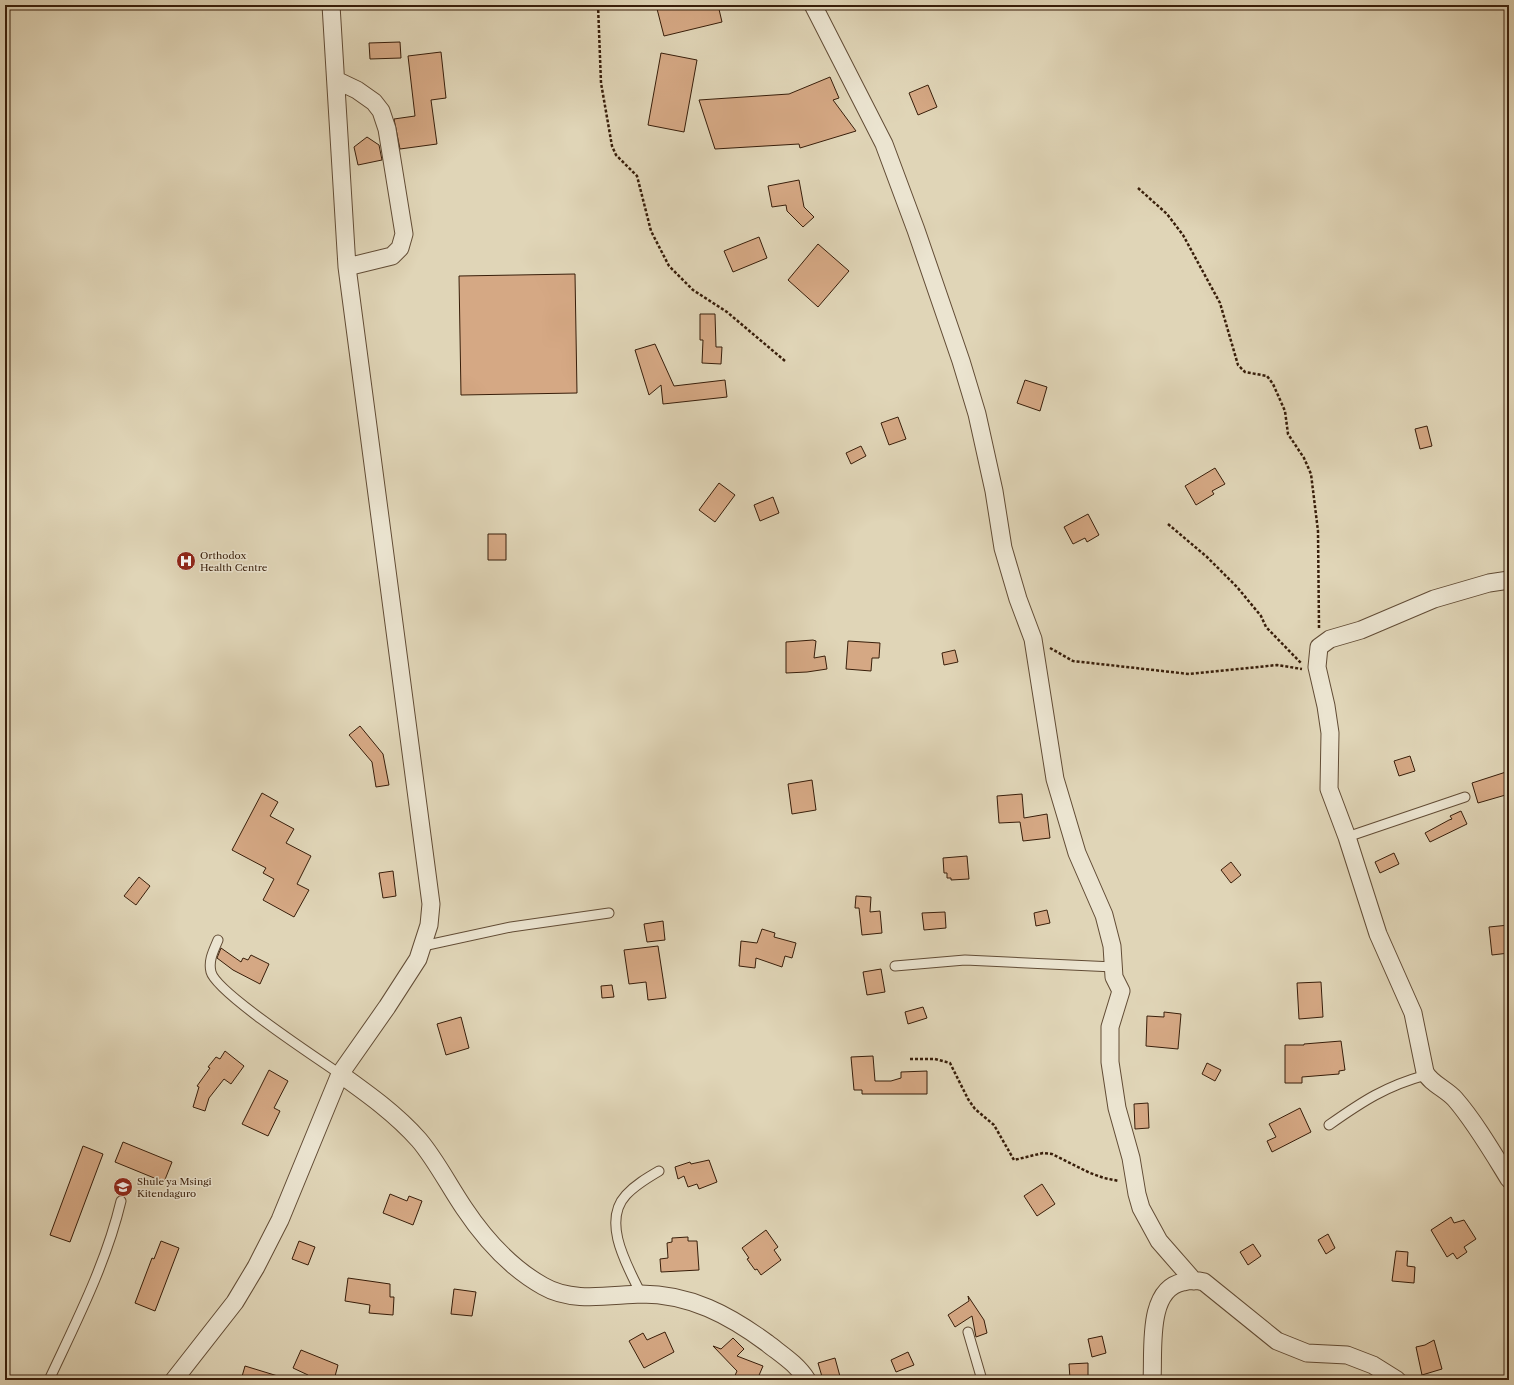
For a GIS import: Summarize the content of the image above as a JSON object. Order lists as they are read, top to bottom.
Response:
{
  "places": {
    "hospital": ["Orthodox Health Centre"],
    "school or university": ["Shule ya Msingi Kitendaguro"]
  }
}
